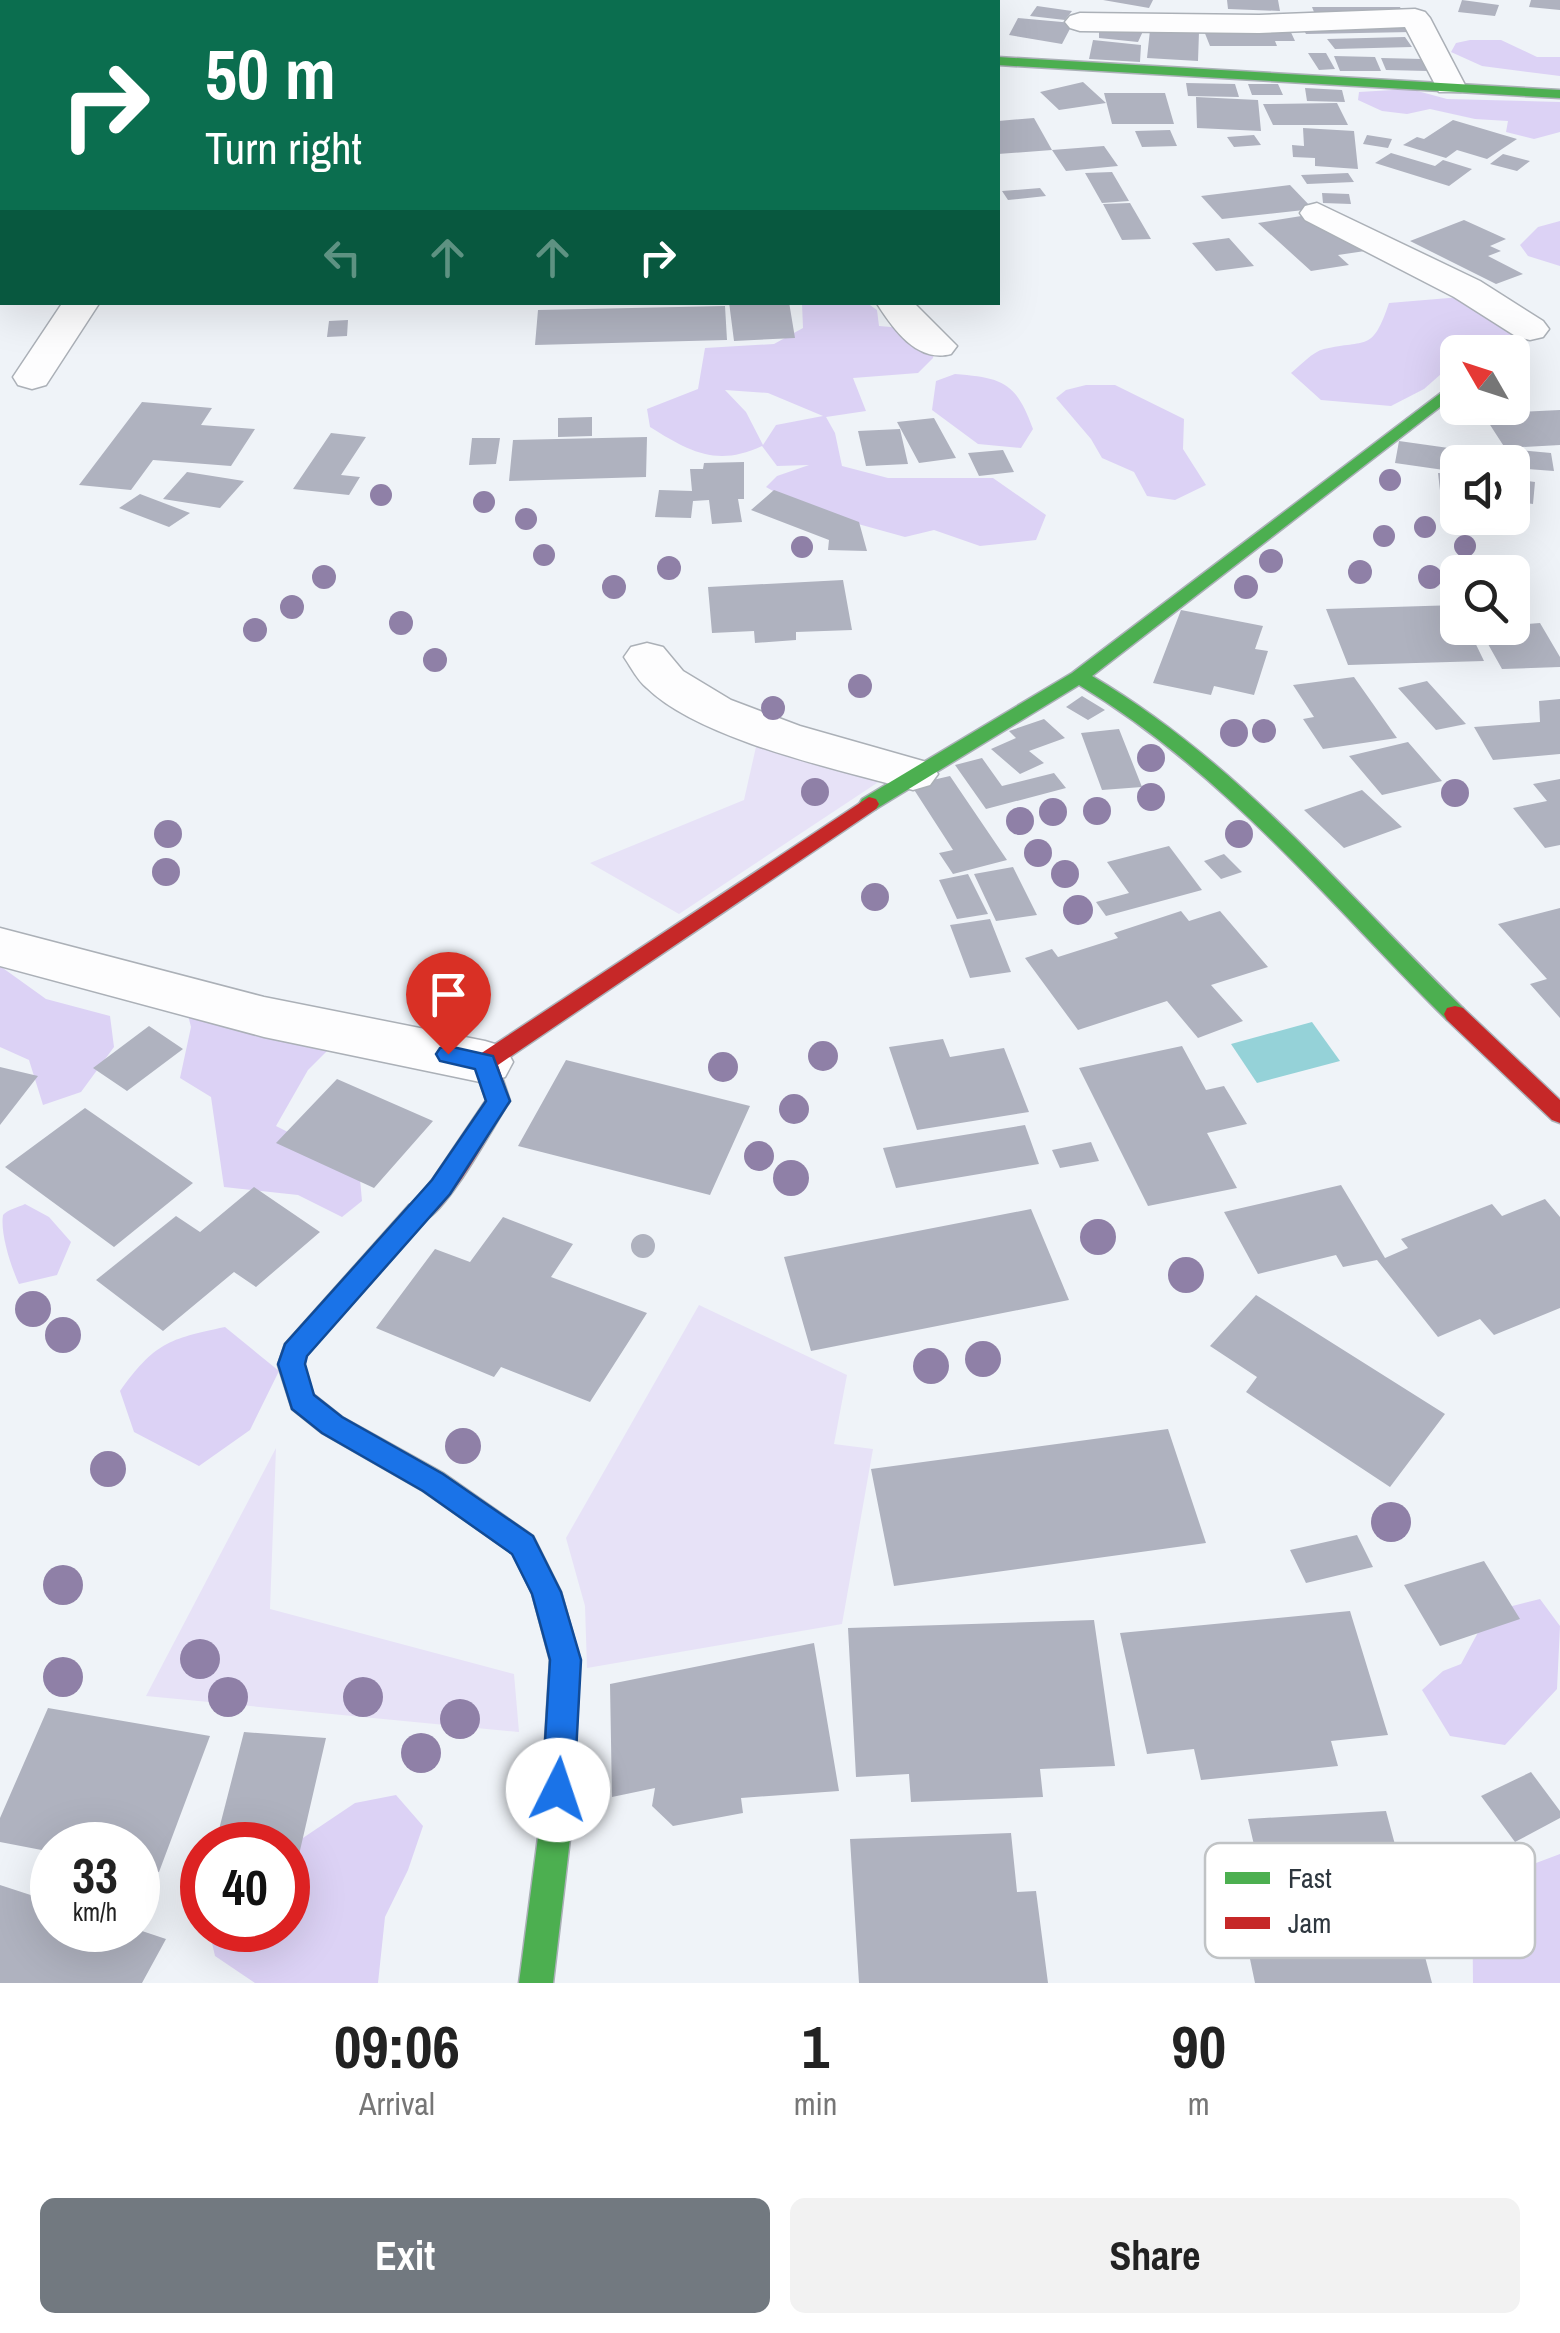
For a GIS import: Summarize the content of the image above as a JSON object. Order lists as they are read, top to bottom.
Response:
{
  "legend": ["Fast", "Jam"],
  "north": "top left",
  "page": {
    "turn": ["50 m", "Turn right"],
    "speed": "33 km/h",
    "limit": "40",
    "eta": [
      "09:06",
      "Arrival",
      "1",
      "min",
      "90",
      "m"
    ],
    "buttons": ["Exit", "Share"]
  }
}
